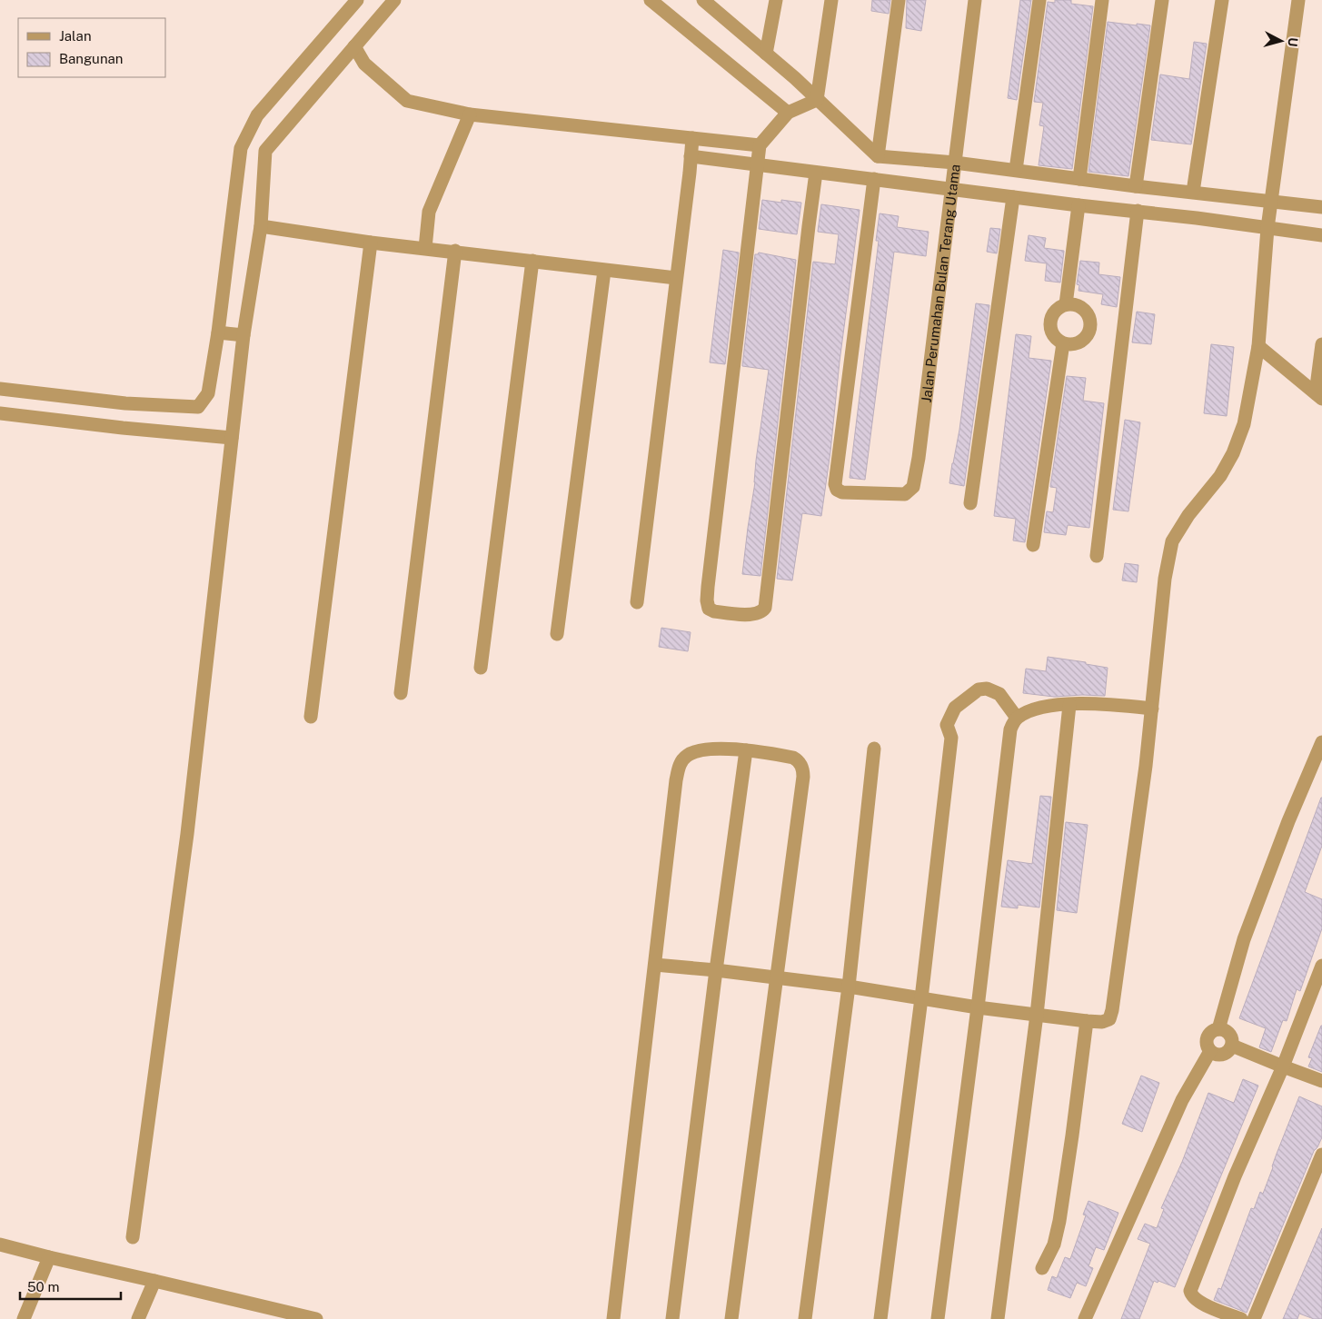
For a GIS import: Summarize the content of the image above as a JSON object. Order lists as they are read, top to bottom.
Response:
{
  "streets": {
    "street": ["Jalan Perumahan Bulan Terang Utama"]
  },
  "legend": ["Jalan", "Bangunan"],
  "scale_bar": "50 m",
  "north": "right"
}
